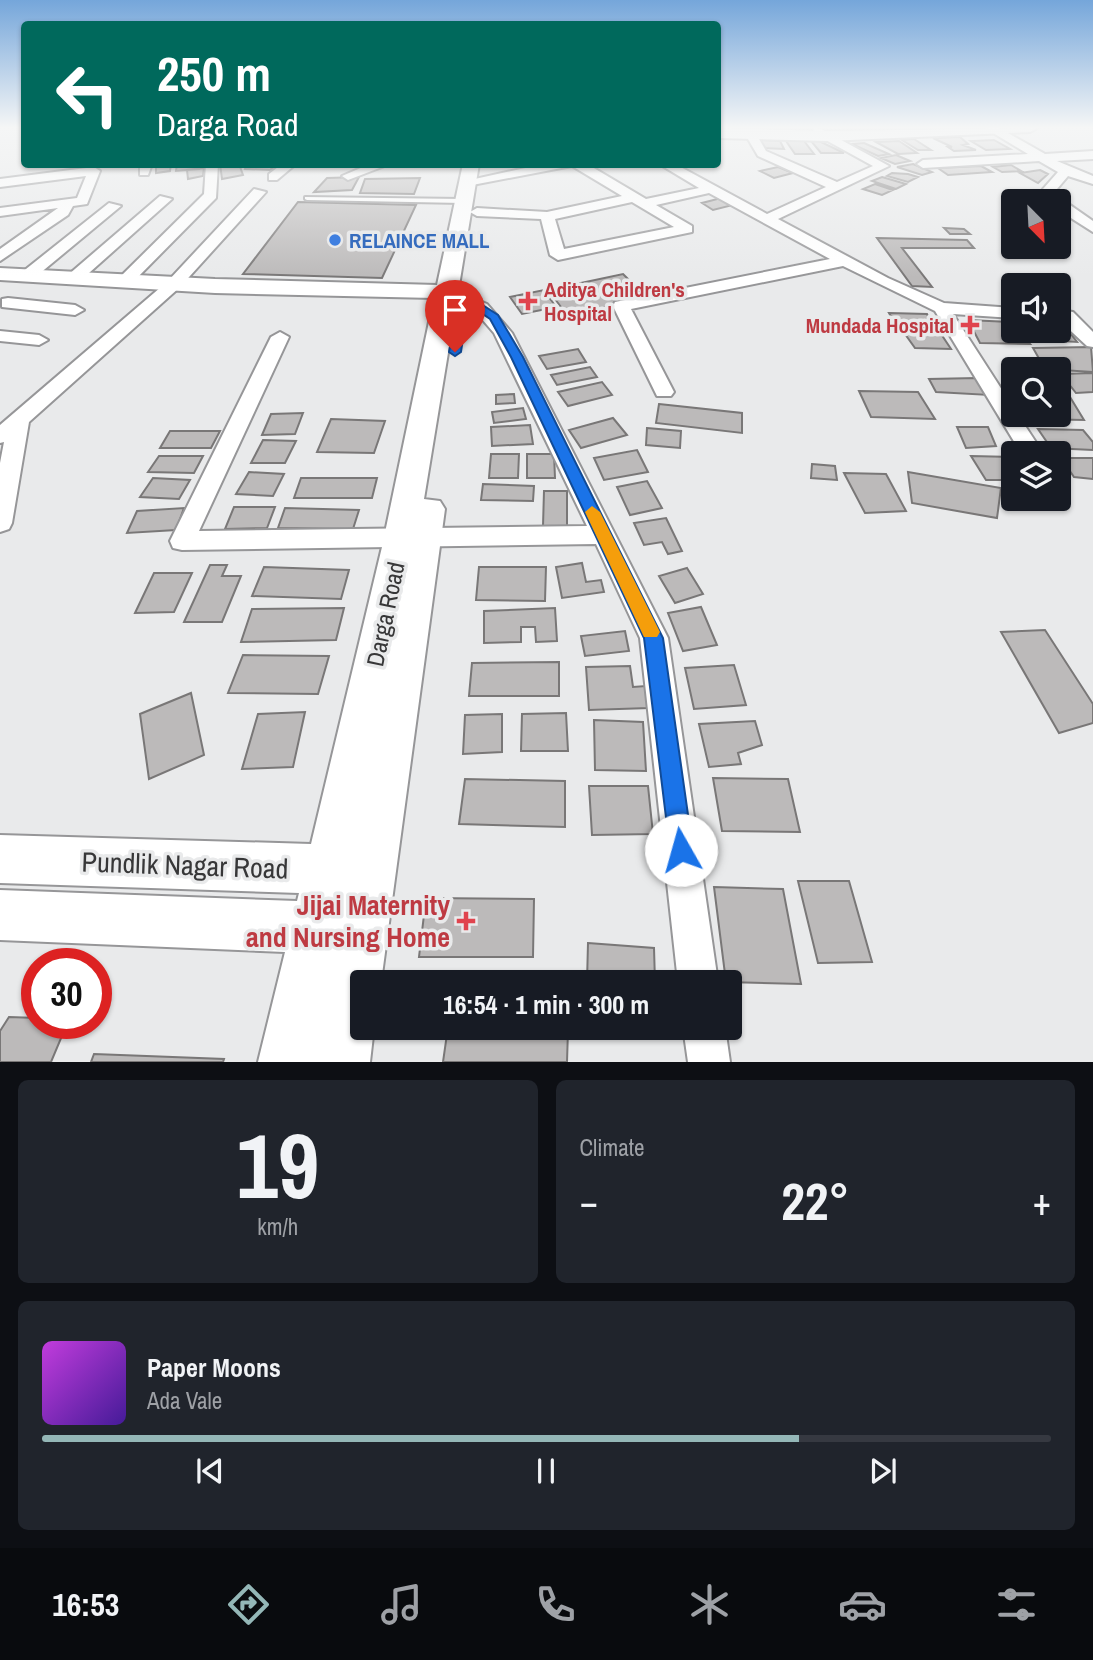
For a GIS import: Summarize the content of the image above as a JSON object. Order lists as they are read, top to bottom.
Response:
{
  "streets": {
    "street": ["Darga Road", "Pundlik Nagar Road"]
  },
  "crossings": [
    ["Darga Road", "Pundlik Nagar Road"]
  ],
  "places": {
    "other": ["RELAINCE MALL"],
    "health": ["Aditya Children's Hospital", "Mundada Hospital", "Jijai Maternity and Nursing Home"]
  },
  "north": "bottom right",
  "page": {
    "turn": ["250 m", "Darga Road"],
    "limit": "30",
    "trip": "16:54 · 1 min · 300 m",
    "tile": [
      ["19", "km/h"],
      "Climate"
    ],
    "heat": ["−", "22°", "+"],
    "song": ["Paper Moons", "Ada Vale"],
    "tabs": "16:53"
  }
}
